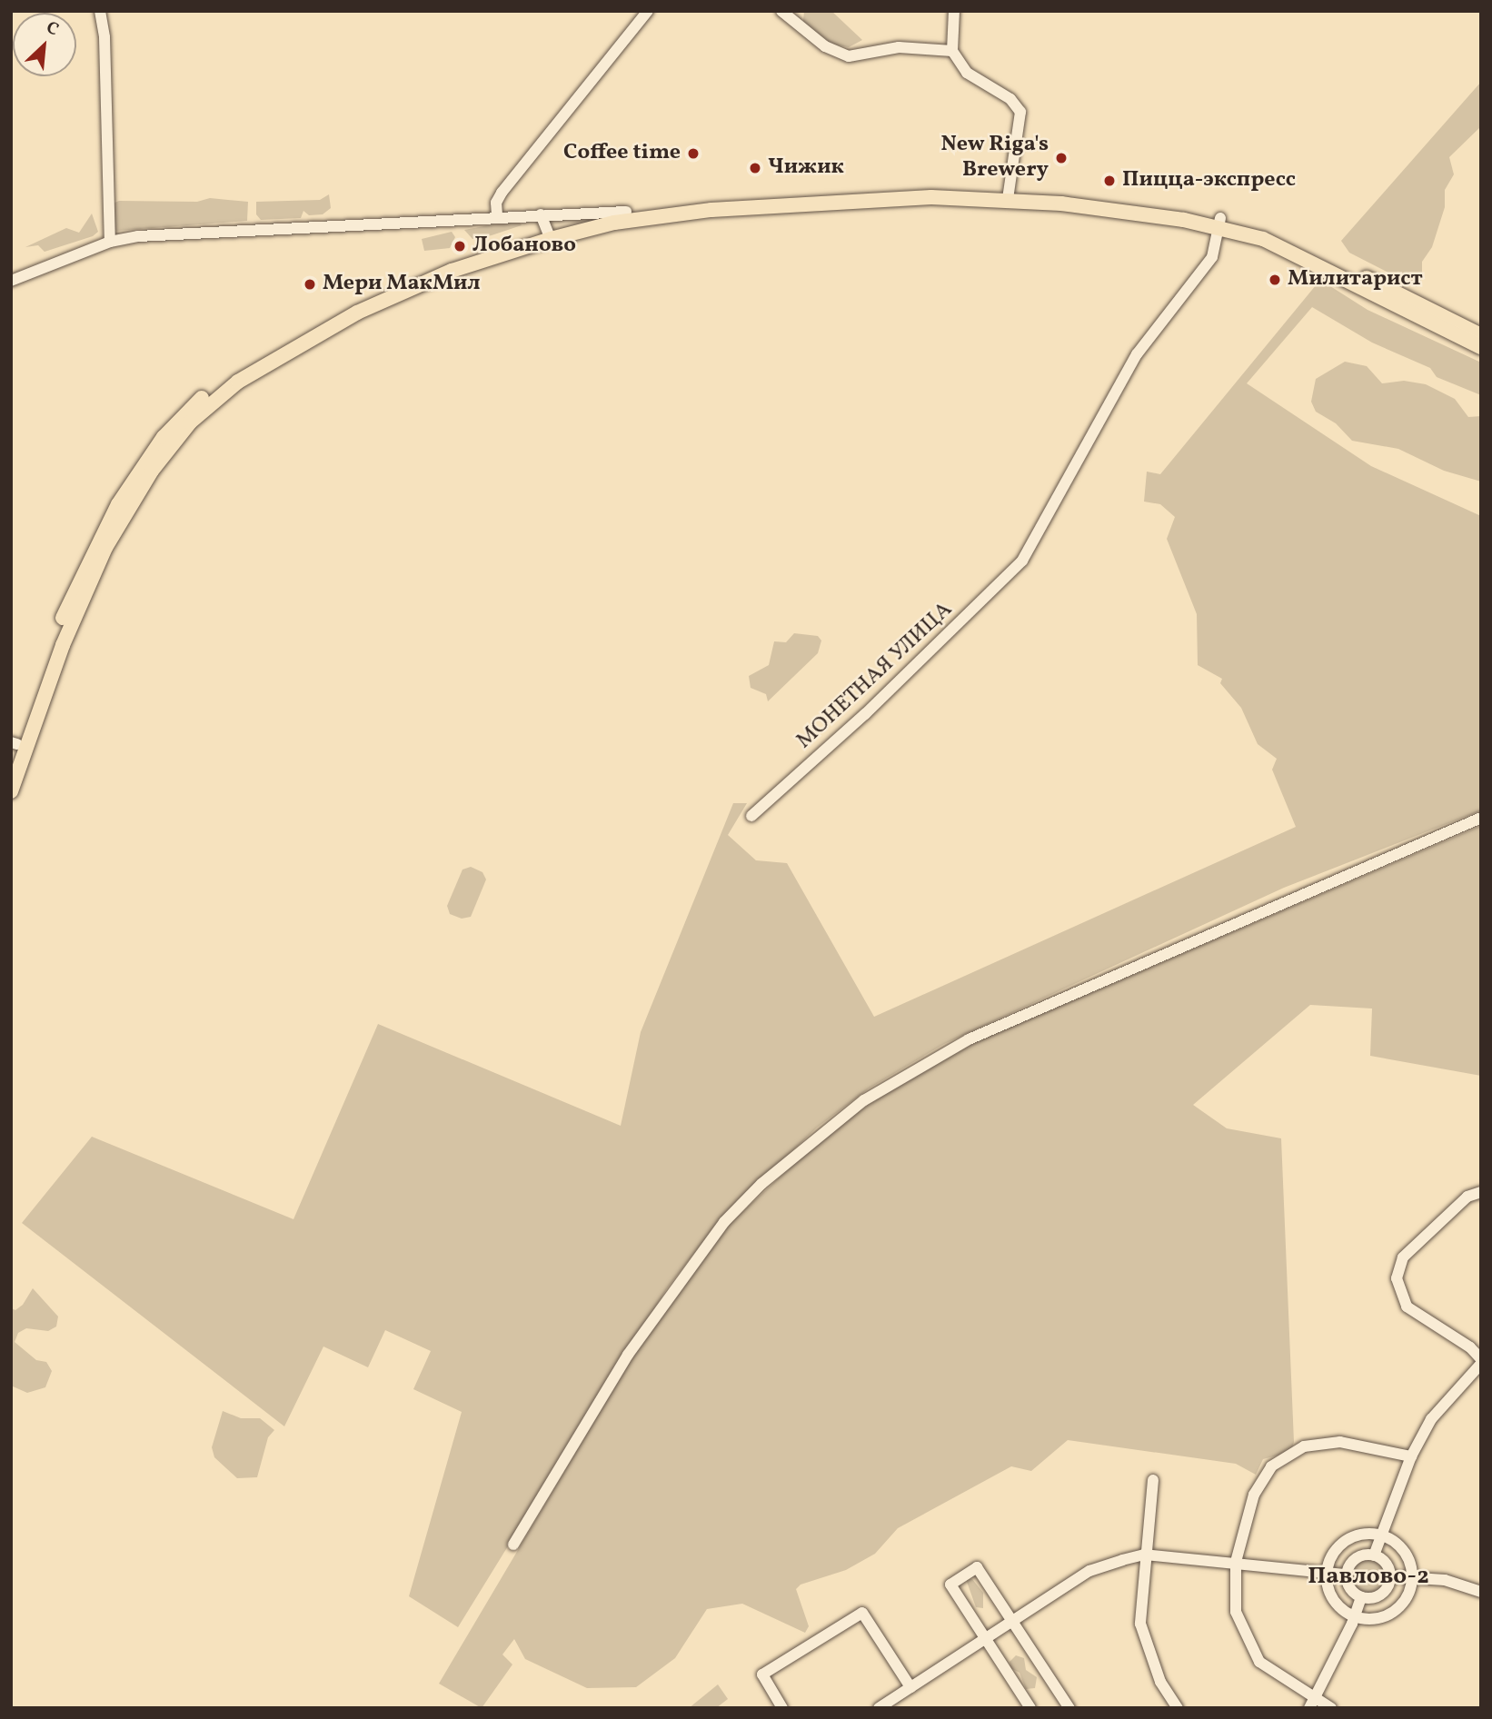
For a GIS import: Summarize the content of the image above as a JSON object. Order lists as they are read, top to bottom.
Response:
{
  "streets": {
    "street": ["МОНЕТНАЯ УЛИЦА"]
  },
  "districts": ["Павлово-2"],
  "places": [
    "Coffee time",
    "New Riga's Brewery",
    "Чижик",
    "Пицца-экспресс",
    "Лобаново",
    "Милитарист",
    "Мери МакМил"
  ],
  "north": "top right"
}
